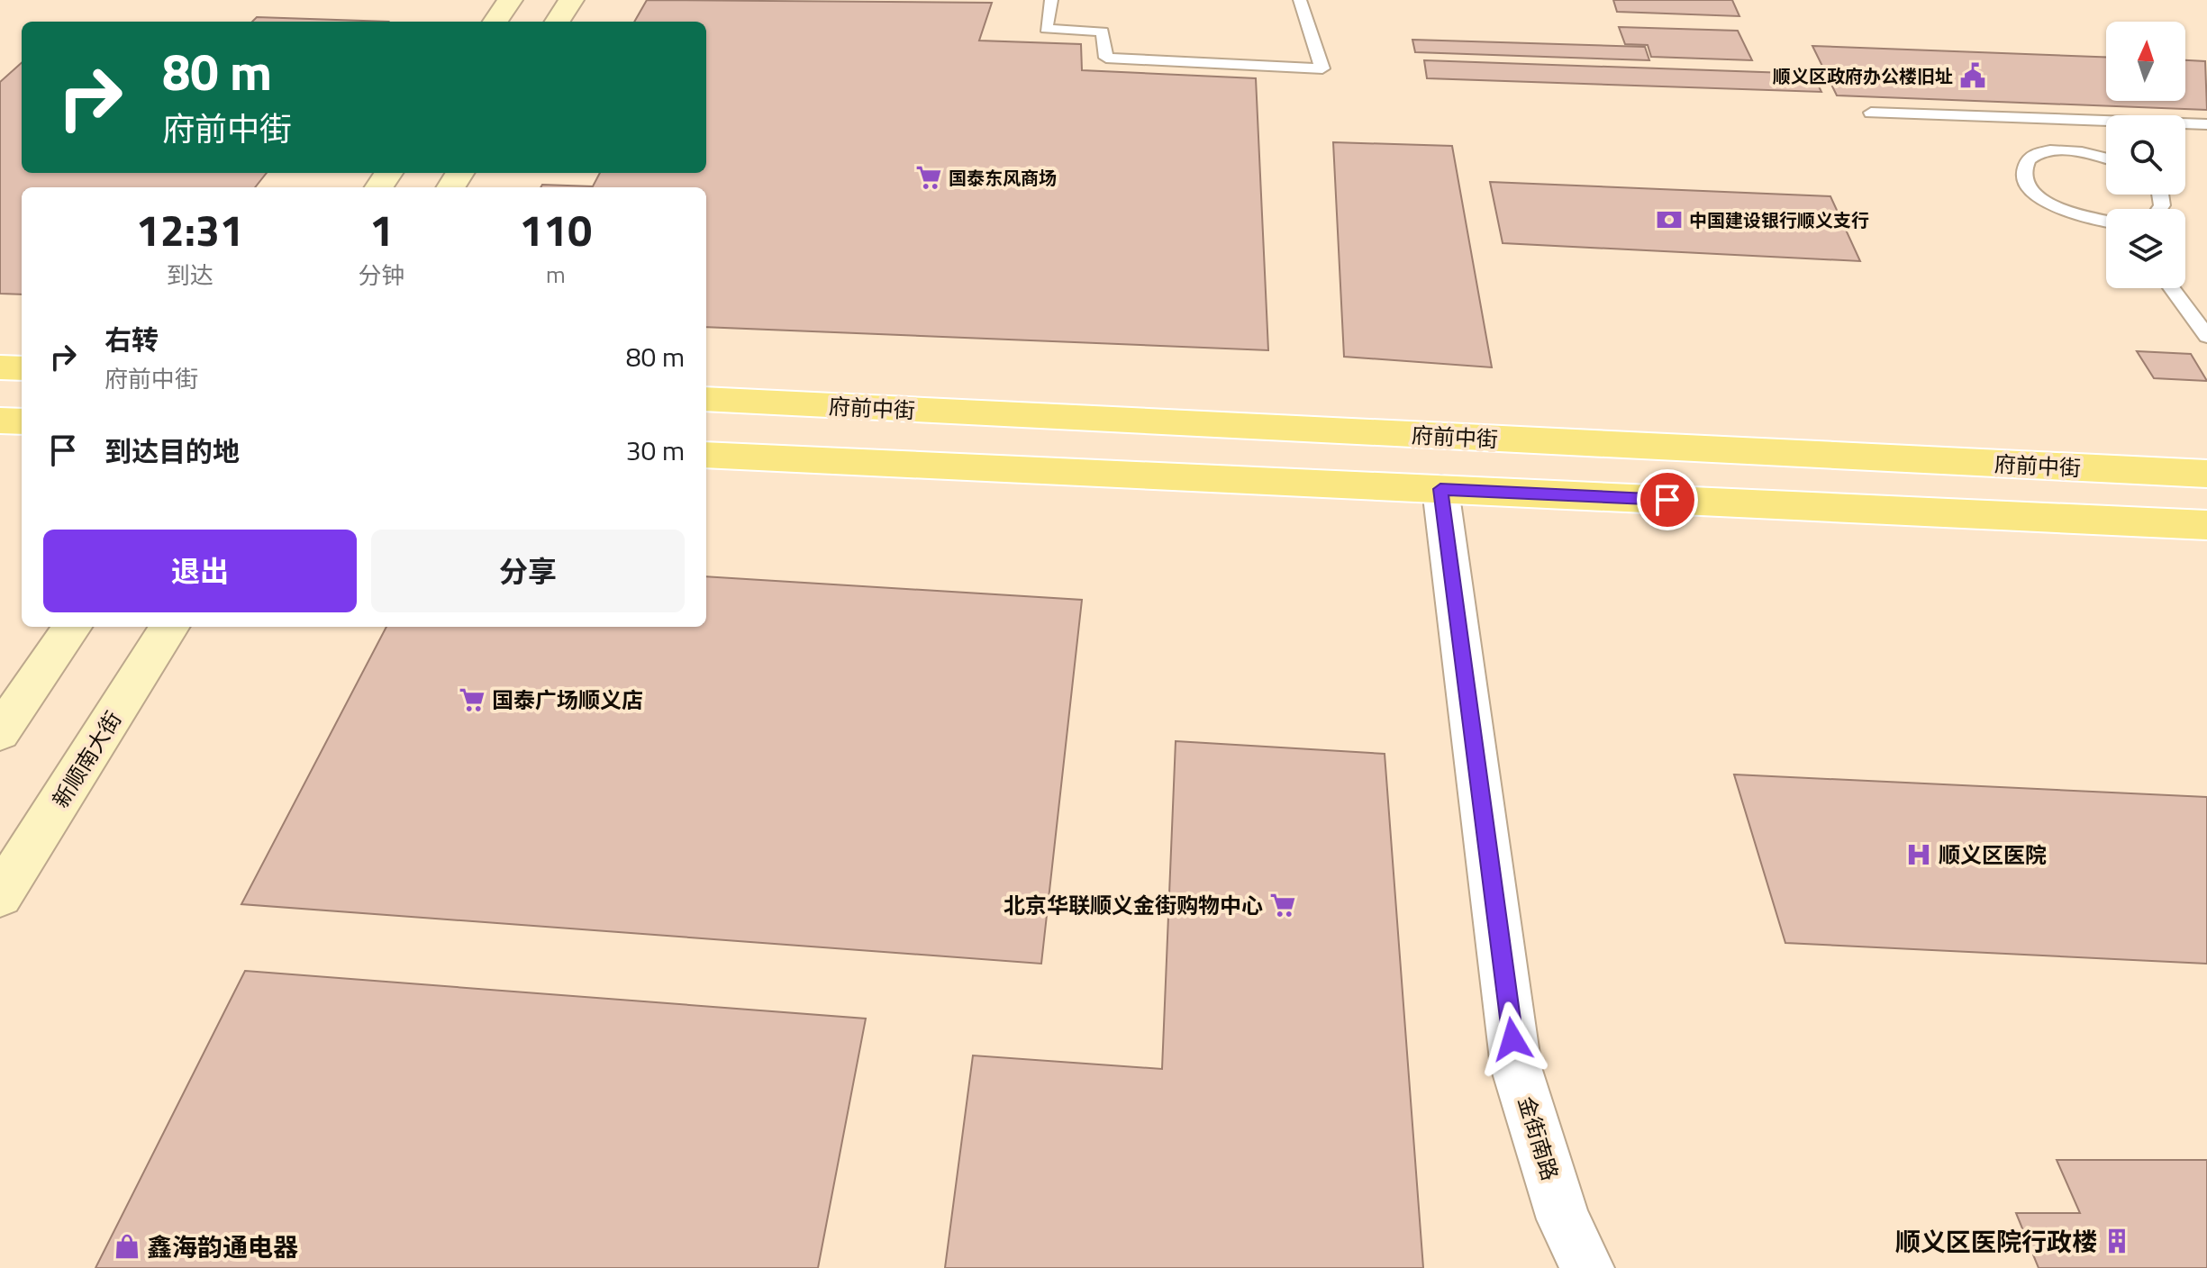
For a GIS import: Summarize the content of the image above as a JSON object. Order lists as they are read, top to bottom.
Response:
{
  "streets": {
    "main road": ["府前中街", "新顺南大街"],
    "street": ["金街南路"]
  },
  "places": {
    "public building": ["顺义区政府办公楼旧址"],
    "supermarket": ["国泰东风商场", "国泰广场顺义店", "北京华联顺义金街购物中心"],
    "bank": ["中国建设银行顺义支行"],
    "hospital": ["顺义区医院"],
    "building": ["顺义区医院行政楼"],
    "shop": ["鑫海韵通电器"]
  },
  "north": "top",
  "page": {
    "turn": ["80 m", "府前中街"],
    "eta": [
      "12:31",
      "到达",
      "1",
      "分钟",
      "110",
      "m"
    ],
    "list": [
      {
        "name": "右转",
        "note": "府前中街",
        "value": "80 m"
      },
      {
        "name": "到达目的地",
        "value": "30 m"
      }
    ],
    "buttons": ["退出", "分享"]
  }
}
